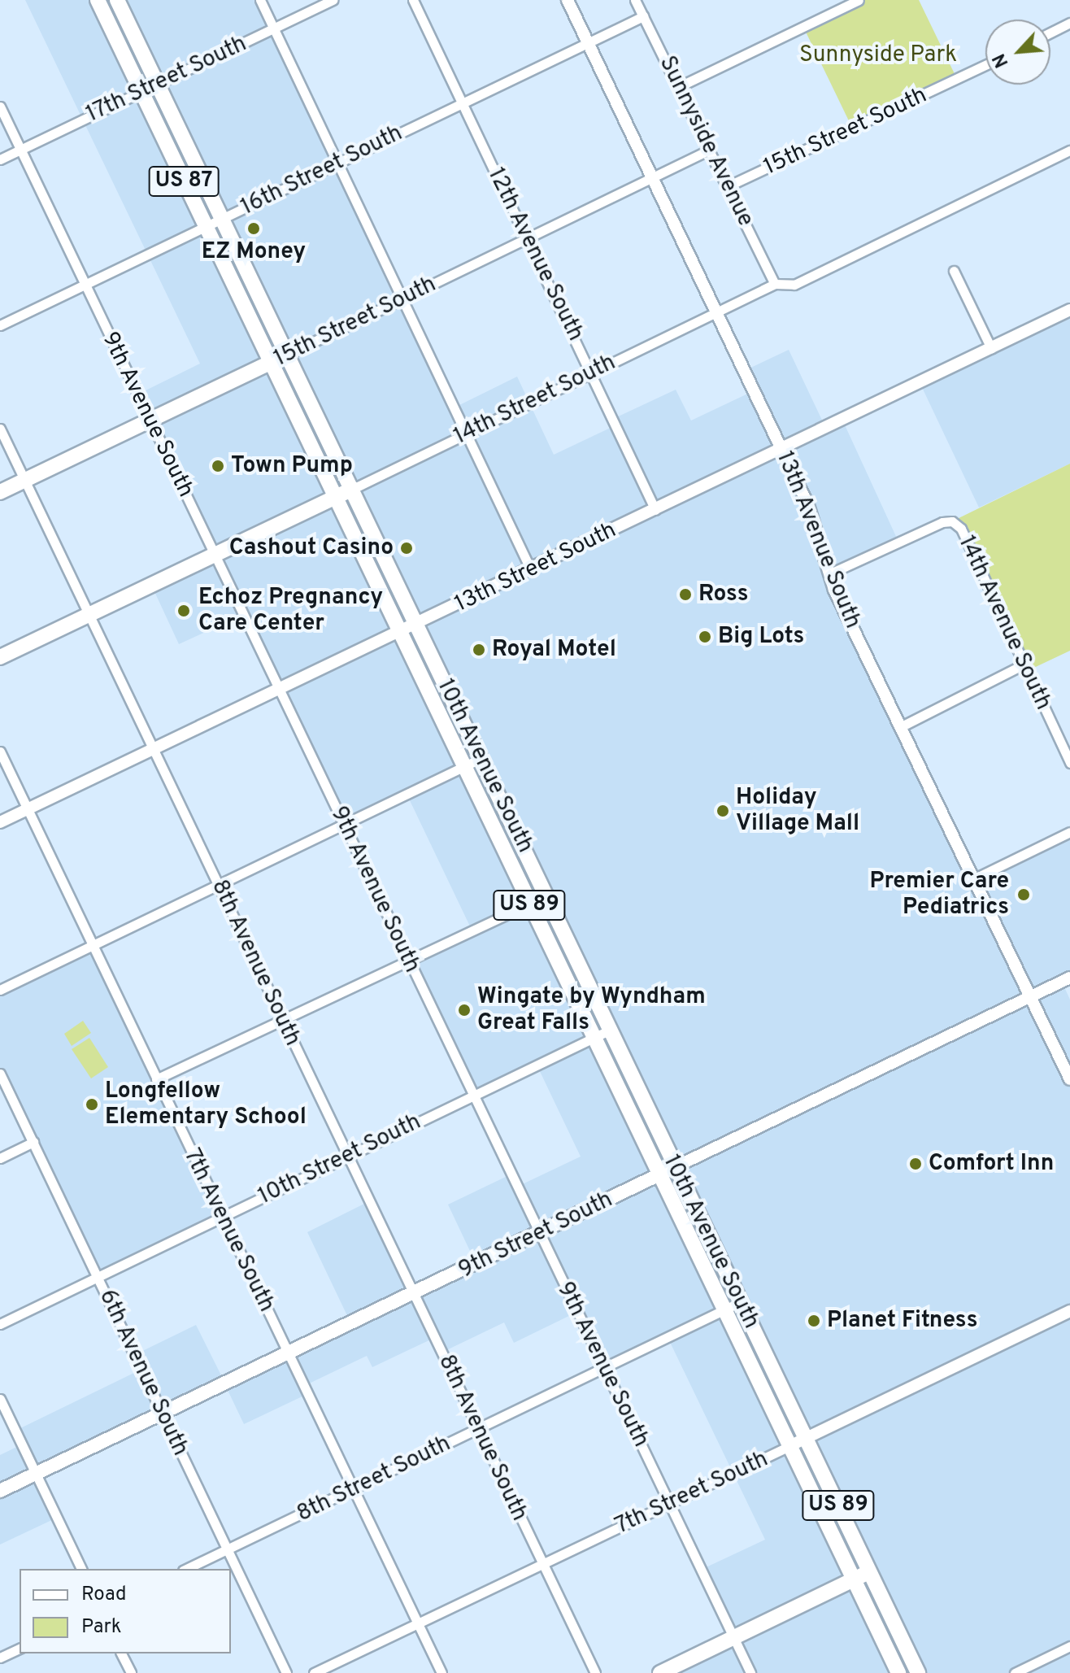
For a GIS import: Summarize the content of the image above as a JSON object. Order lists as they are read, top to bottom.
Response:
{
  "streets": {
    "main road": [
      "15th Street South",
      "US 87",
      "14th Street South",
      "10th Avenue South",
      "US 89",
      "9th Street South"
    ],
    "street": [
      "17th Street South",
      "Sunnyside Avenue",
      "16th Street South",
      "12th Avenue South",
      "9th Avenue South",
      "13th Avenue South",
      "13th Street South",
      "14th Avenue South",
      "8th Avenue South",
      "10th Street South",
      "7th Avenue South",
      "6th Avenue South",
      "8th Street South",
      "7th Street South"
    ]
  },
  "crossings": [
    ["17th Street South", "9th Avenue South"],
    ["17th Street South", "10th Avenue South"],
    ["15th Street South", "Sunnyside Avenue"],
    ["15th Street South", "12th Avenue South"],
    ["15th Street South", "9th Avenue South"],
    ["15th Street South", "13th Avenue South"],
    ["15th Street South", "10th Avenue South"],
    ["15th Street South", "8th Avenue South"],
    ["Sunnyside Avenue", "16th Street South"],
    ["Sunnyside Avenue", "14th Street South"],
    ["16th Street South", "12th Avenue South"],
    ["16th Street South", "9th Avenue South"],
    ["16th Street South", "13th Avenue South"],
    ["16th Street South", "10th Avenue South"],
    ["12th Avenue South", "14th Street South"],
    ["12th Avenue South", "13th Street South"],
    ["14th Street South", "9th Avenue South"],
    ["14th Street South", "13th Avenue South"],
    ["14th Street South", "10th Avenue South"],
    ["14th Street South", "8th Avenue South"],
    ["9th Avenue South", "13th Street South"],
    ["9th Avenue South", "10th Street South"],
    ["9th Avenue South", "9th Street South"],
    ["9th Avenue South", "8th Street South"],
    ["9th Avenue South", "7th Street South"],
    ["13th Avenue South", "13th Street South"],
    ["13th Avenue South", "14th Avenue South"],
    ["13th Avenue South", "9th Street South"],
    ["13th Street South", "10th Avenue South"],
    ["13th Street South", "8th Avenue South"],
    ["13th Street South", "7th Avenue South"],
    ["10th Avenue South", "10th Street South"],
    ["10th Avenue South", "9th Street South"],
    ["10th Avenue South", "8th Street South"],
    ["10th Avenue South", "7th Street South"],
    ["8th Avenue South", "10th Street South"],
    ["8th Avenue South", "9th Street South"],
    ["8th Avenue South", "8th Street South"],
    ["8th Avenue South", "7th Street South"],
    ["10th Street South", "7th Avenue South"],
    ["10th Street South", "6th Avenue South"],
    ["7th Avenue South", "9th Street South"],
    ["7th Avenue South", "8th Street South"],
    ["7th Avenue South", "7th Street South"],
    ["9th Street South", "6th Avenue South"],
    ["6th Avenue South", "8th Street South"]
  ],
  "parks": ["Sunnyside Park"],
  "places": [
    "EZ Money",
    "Town Pump",
    "Cashout Casino",
    "Ross",
    "Echoz Pregnancy Care Center",
    "Big Lots",
    "Royal Motel",
    "Holiday Village Mall",
    "Premier Care Pediatrics",
    "Wingate by Wyndham Great Falls",
    "Longfellow Elementary School",
    "Comfort Inn",
    "Planet Fitness"
  ],
  "legend": ["Road", "Park"],
  "north": "bottom left"
}
